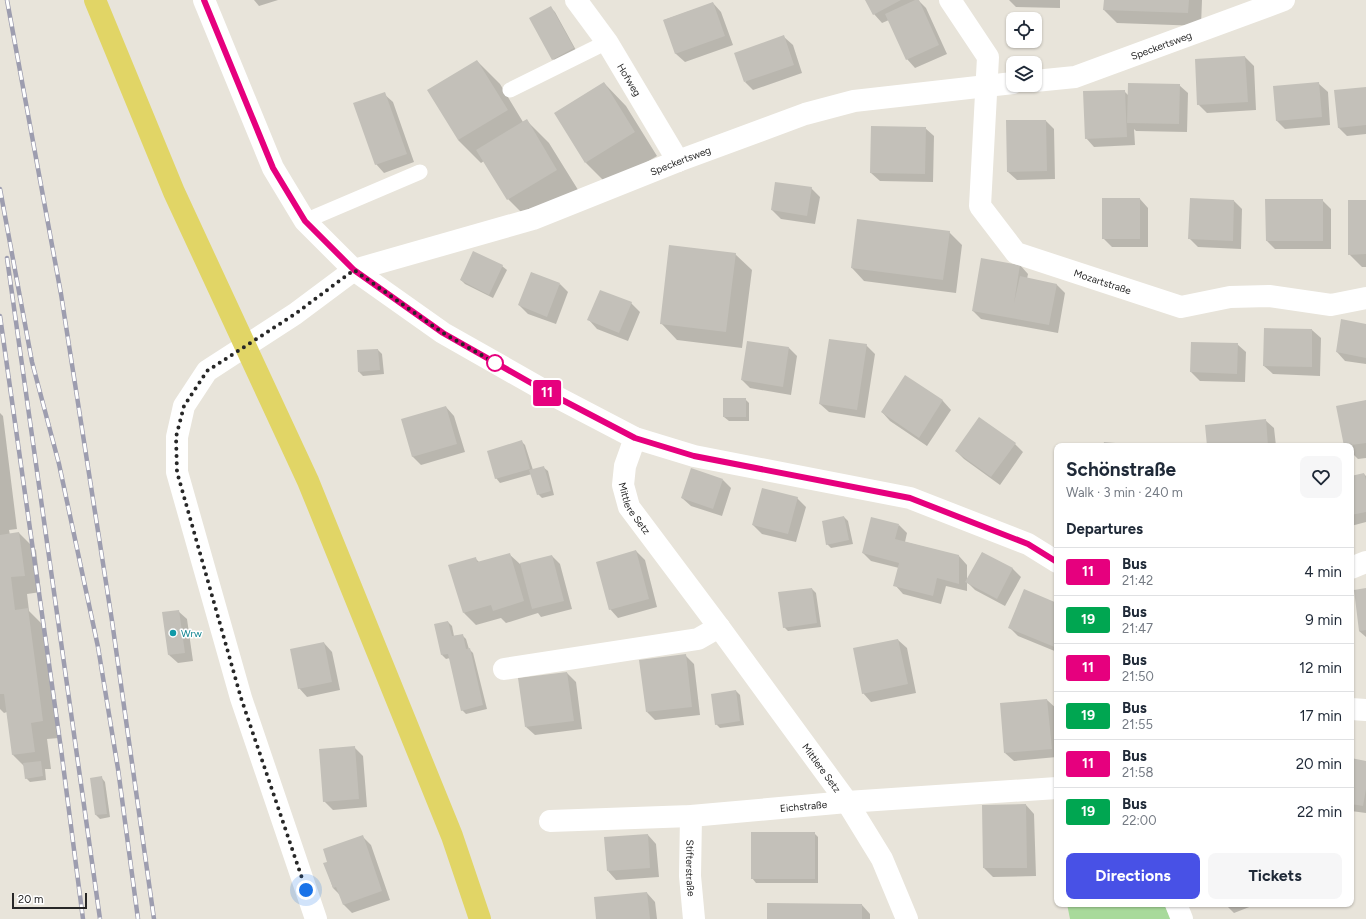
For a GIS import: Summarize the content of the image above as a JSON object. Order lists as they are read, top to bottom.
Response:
{
  "streets": {
    "street": [
      "Speckertsweg",
      "Hofweg",
      "Mozartstraße",
      "Mittlere Setz",
      "Eichstraße",
      "Stifterstraße"
    ]
  },
  "crossings": [
    ["Speckertsweg", "Hofweg"],
    ["Speckertsweg", "Mozartstraße"],
    ["Mittlere Setz", "Eichstraße"],
    ["Eichstraße", "Stifterstraße"]
  ],
  "places": ["Wrw"],
  "lines": ["bus line 11"],
  "scale_bar": "20 m",
  "page": {
    "on_map": "11",
    "heading": [
      ["Schönstraße", "Walk · 3 min · 240 m"],
      "Departures"
    ],
    "list": [
      {
        "mark": "11",
        "name": "Bus",
        "note": "21:42",
        "value": "4 min"
      },
      {
        "mark": "19",
        "name": "Bus",
        "note": "21:47",
        "value": "9 min"
      },
      {
        "mark": "11",
        "name": "Bus",
        "note": "21:50",
        "value": "12 min"
      },
      {
        "mark": "19",
        "name": "Bus",
        "note": "21:55",
        "value": "17 min"
      },
      {
        "mark": "11",
        "name": "Bus",
        "note": "21:58",
        "value": "20 min"
      },
      {
        "mark": "19",
        "name": "Bus",
        "note": "22:00",
        "value": "22 min"
      }
    ],
    "buttons": ["Directions", "Tickets"],
    "scale": "20 m"
  }
}
